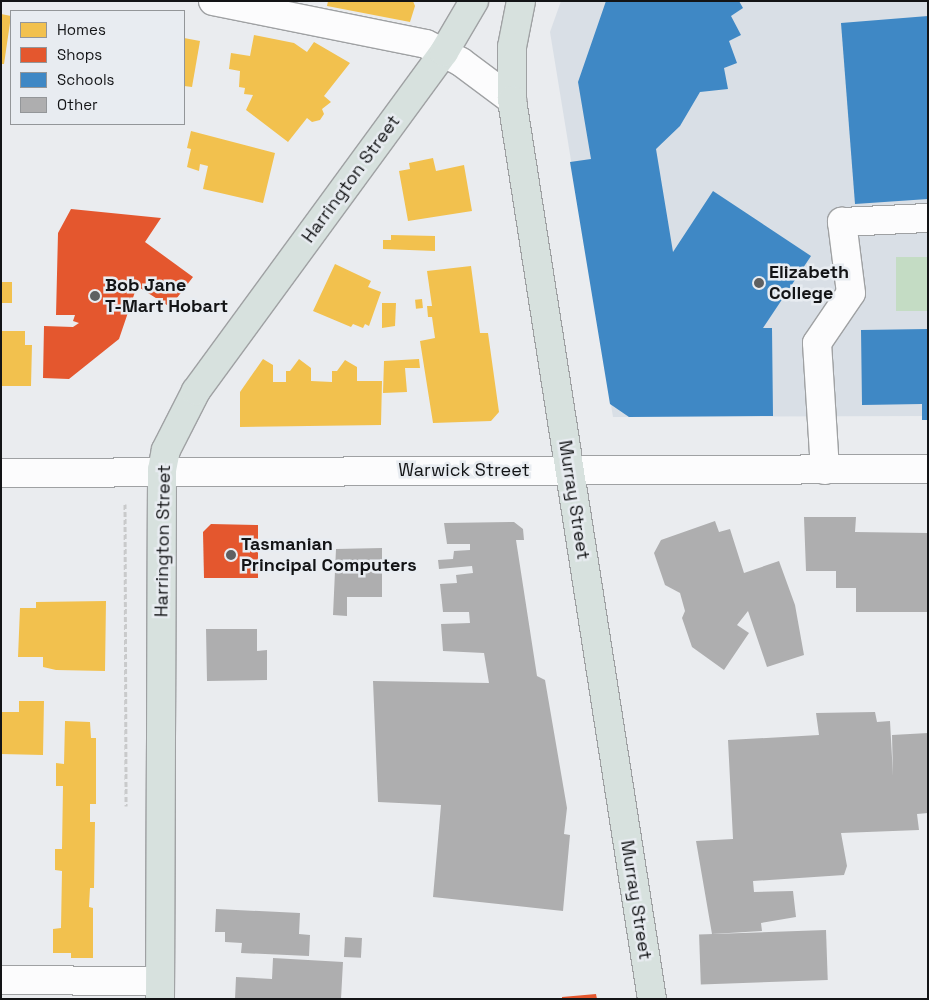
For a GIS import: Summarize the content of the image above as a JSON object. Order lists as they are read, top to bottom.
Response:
{
  "streets": {
    "main road": ["Harrington Street", "Murray Street"],
    "street": ["Warwick Street"]
  },
  "crossings": [
    ["Harrington Street", "Warwick Street"],
    ["Warwick Street", "Murray Street"]
  ],
  "places": ["Elizabeth College", "Bob Jane T-Mart Hobart", "Tasmanian Principal Computers"],
  "legend": [
    "Homes",
    "Shops",
    "Schools",
    "Other"
  ]
}
